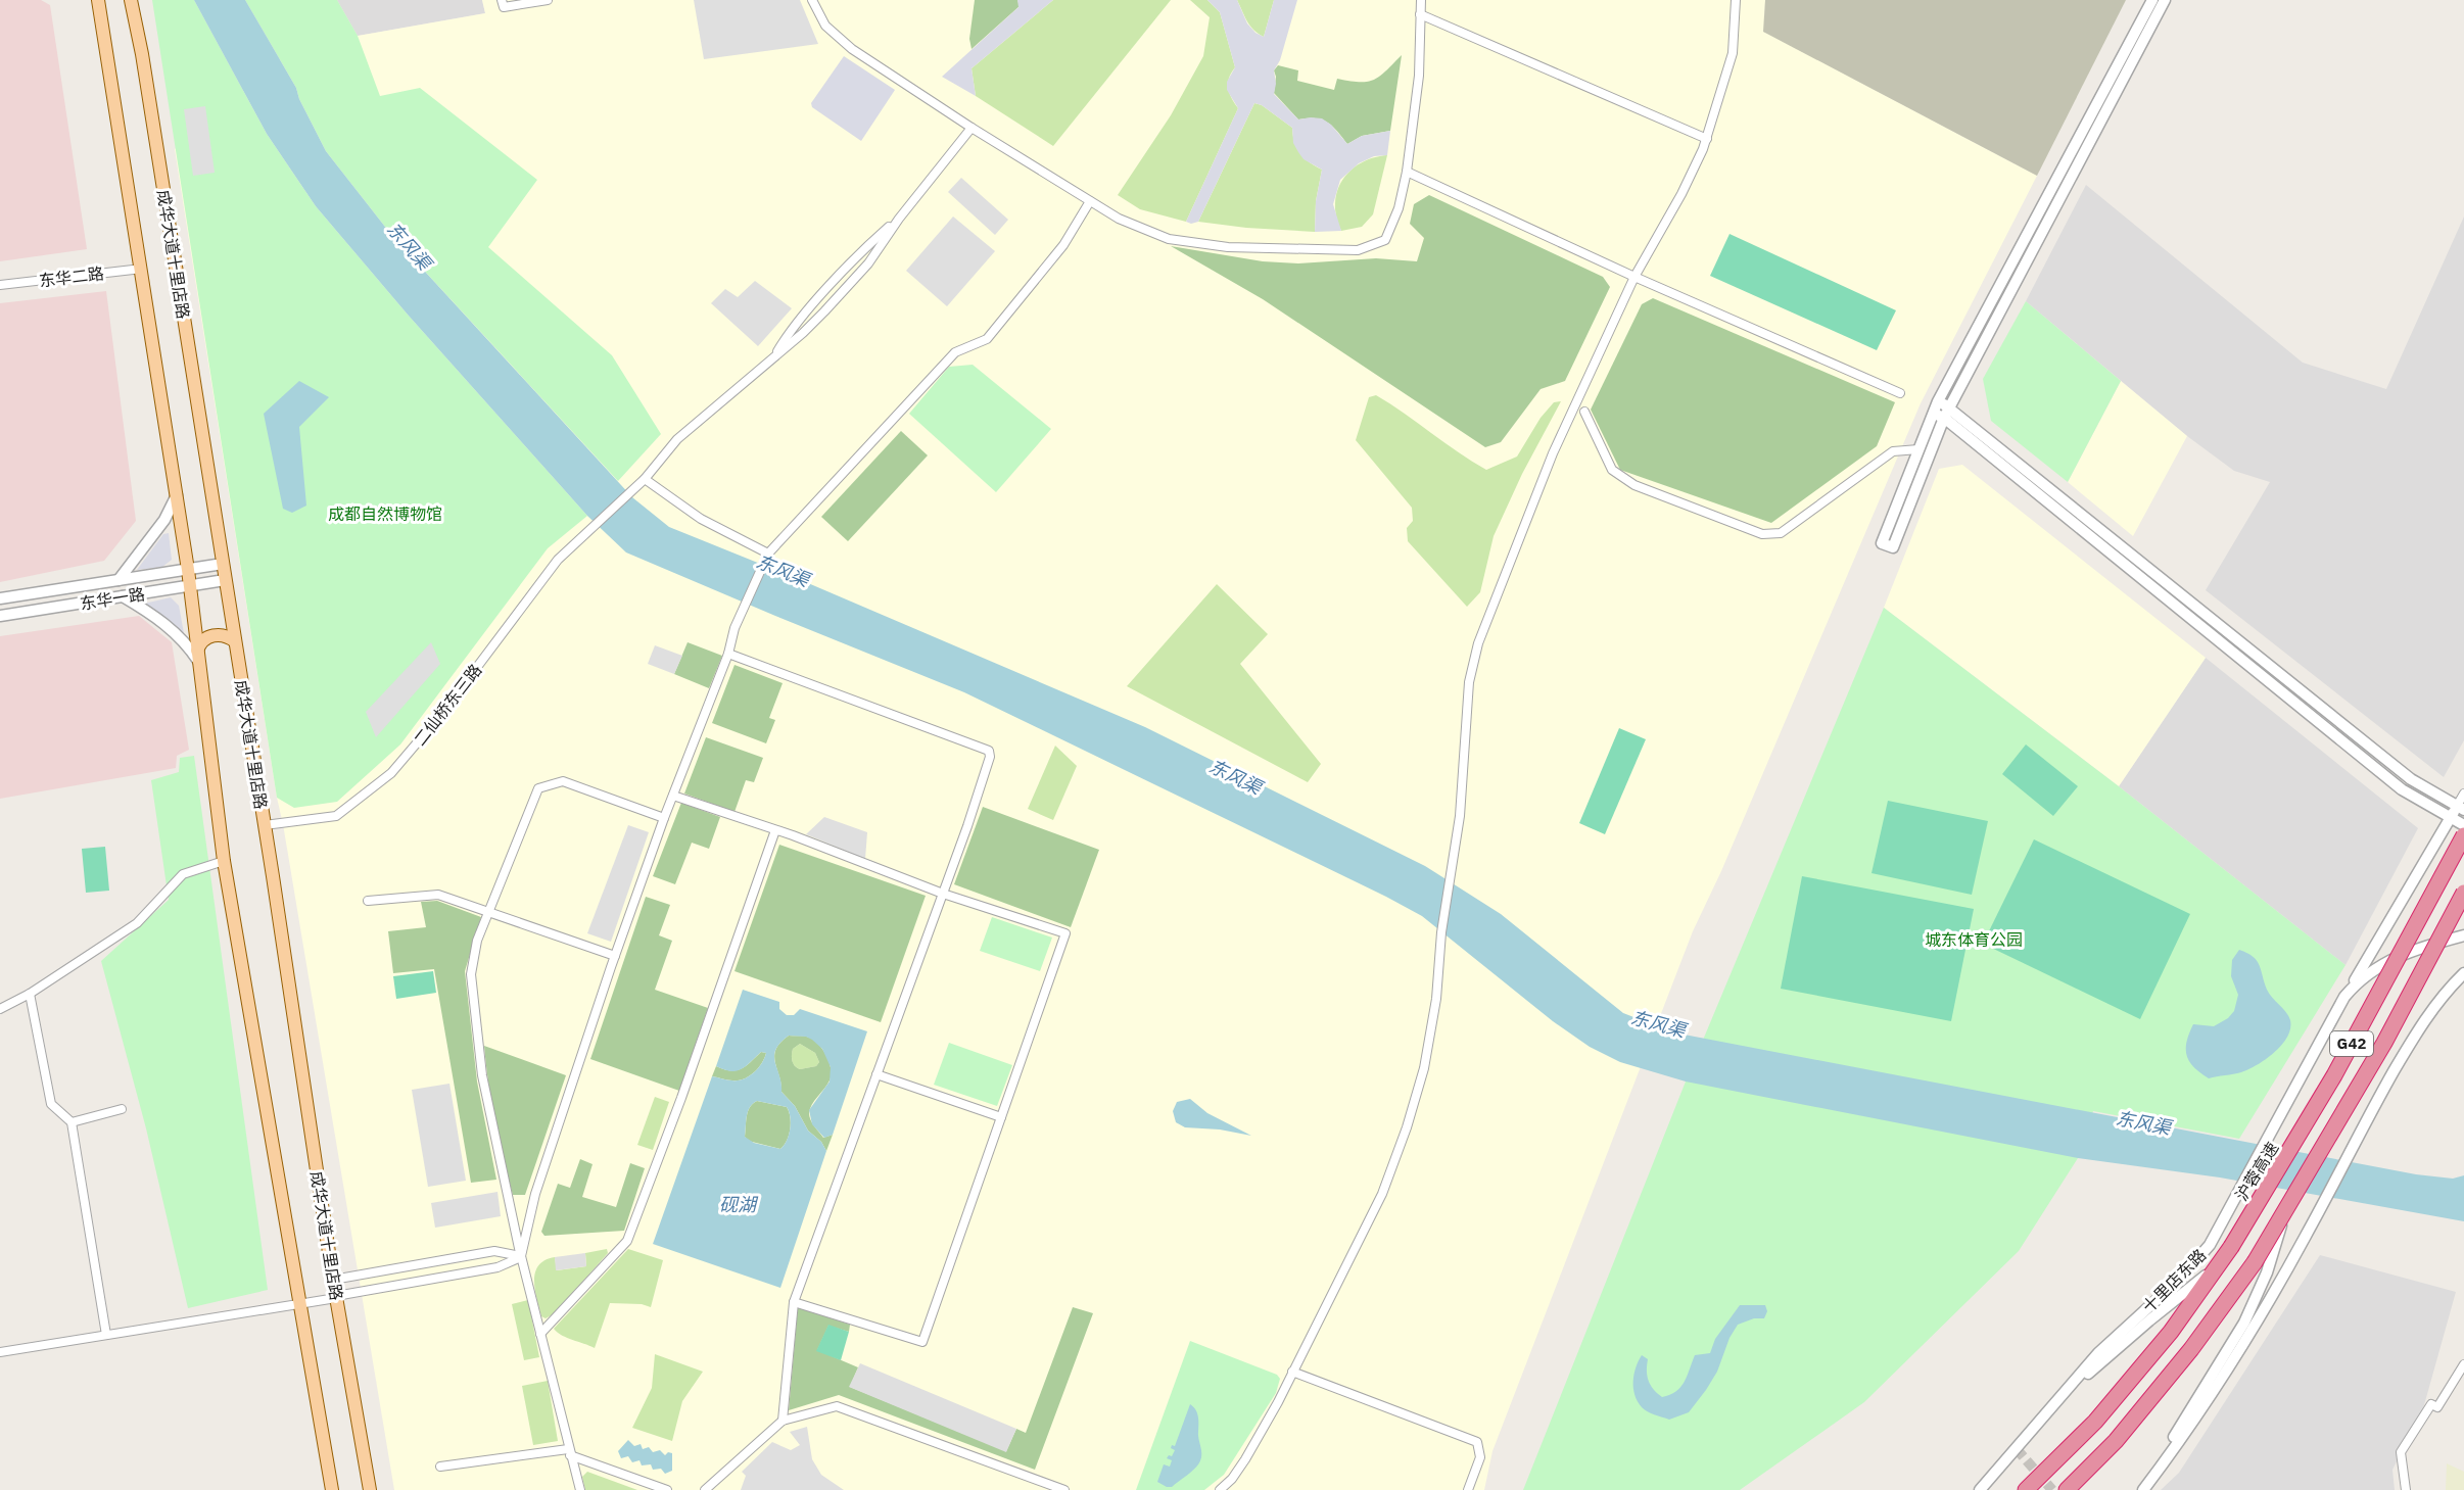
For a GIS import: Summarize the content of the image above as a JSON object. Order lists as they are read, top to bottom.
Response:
{
  "streets": {
    "highway": ["G42", "沪蓉高速"],
    "main road": ["成华大道十里店路"],
    "street": [
      "东华二路",
      "东华一路",
      "二仙桥东三路",
      "十里店东路"
    ]
  },
  "crossings": [
    ["成华大道十里店路", "东华二路"],
    ["成华大道十里店路", "东华一路"],
    ["成华大道十里店路", "二仙桥东三路"]
  ],
  "water": ["东风渠", "砚湖"],
  "parks": ["成都自然博物馆", "城东体育公园"]
}
